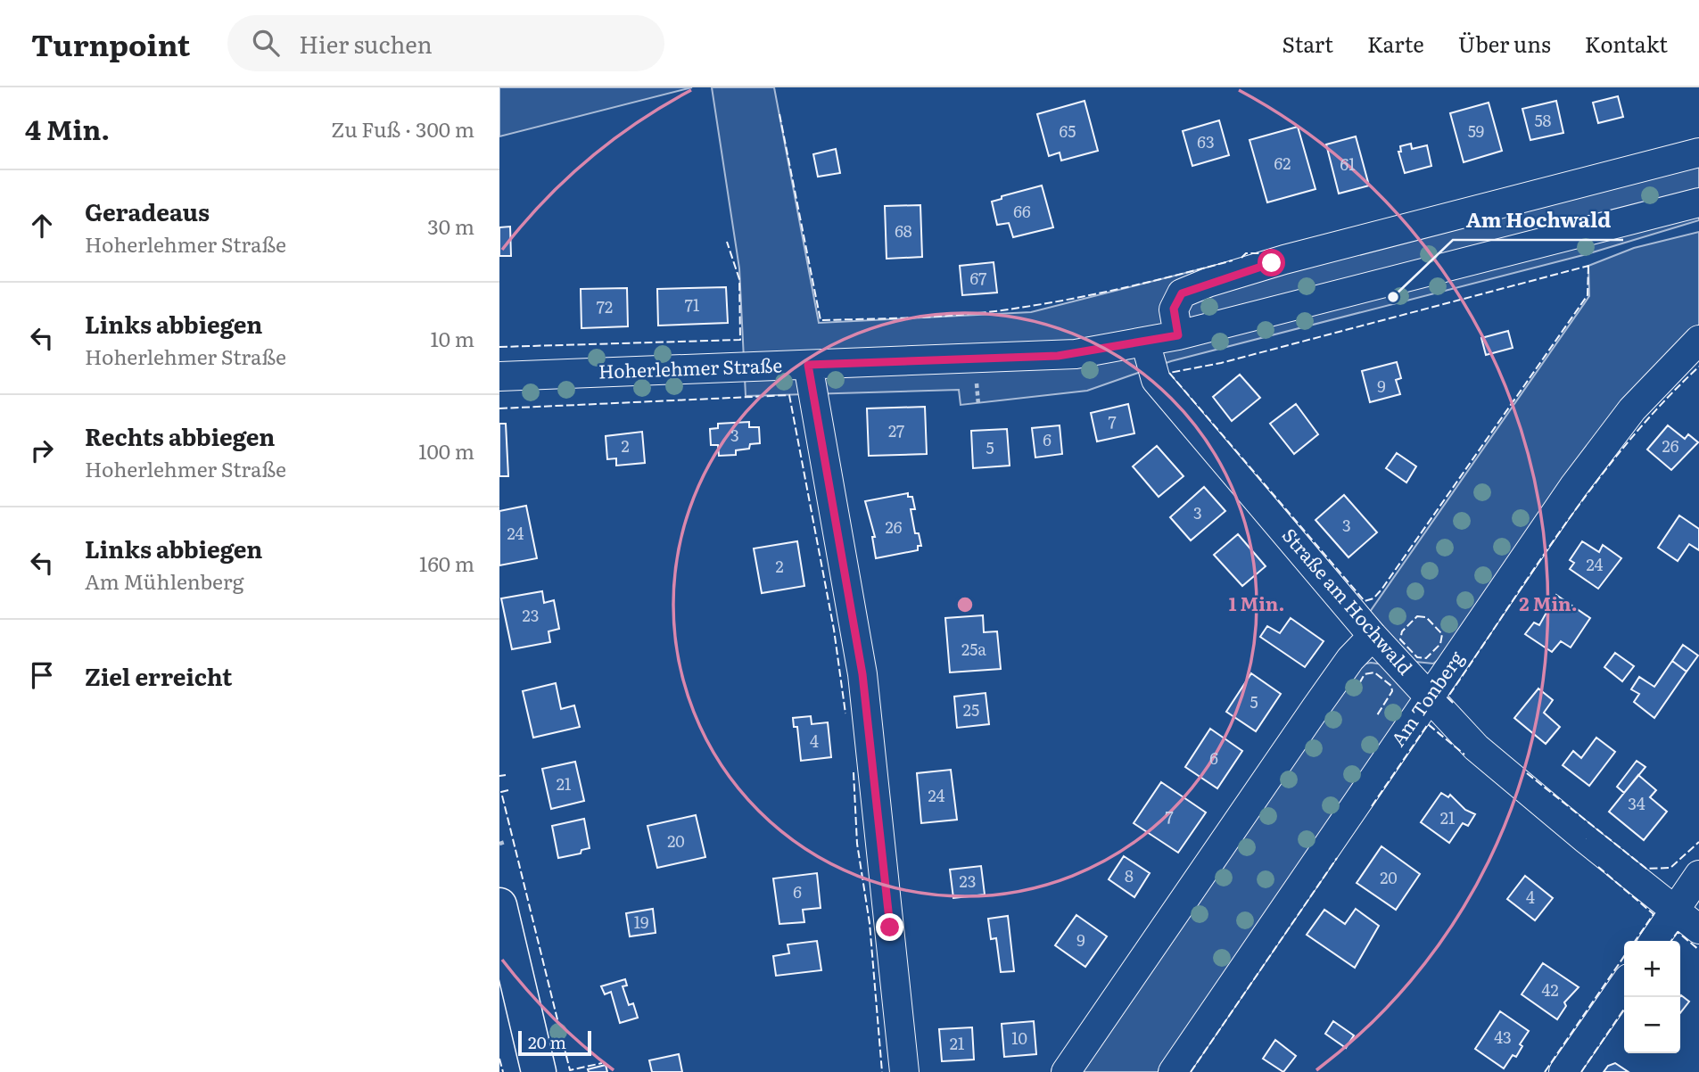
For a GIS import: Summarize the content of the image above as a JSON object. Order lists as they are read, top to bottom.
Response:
{
  "streets": {
    "street": ["Hoherlehmer Straße", "Straße am Hochwald", "Am Tonberg"]
  },
  "crossings": [
    ["Hoherlehmer Straße", "Straße am Hochwald"],
    ["Straße am Hochwald", "Am Tonberg"]
  ],
  "places": ["Am Hochwald"],
  "house_numbers": [
    "58",
    "65",
    "59",
    "63",
    "62",
    "61",
    "66",
    "68",
    "67",
    "71",
    "72",
    "9",
    "7",
    "27",
    "3",
    "6",
    "2",
    "26",
    "5",
    "3",
    "3",
    "26",
    "24",
    "24",
    "2",
    "23",
    "25a",
    "5",
    "25",
    "4",
    "6",
    "21",
    "24",
    "34",
    "7",
    "21",
    "20",
    "8",
    "20",
    "23",
    "6",
    "4",
    "19",
    "9",
    "42",
    "43",
    "10",
    "21"
  ],
  "scale_bar": "20 m",
  "page": {
    "header": "Turnpoint",
    "search": "Hier suchen",
    "nav": [
      "Start",
      "Karte",
      "Über uns",
      "Kontakt"
    ],
    "heading": ["4 Min.", "Zu Fuß · 300 m"],
    "list": [
      ["Geradeaus", "Hoherlehmer Straße", "30 m"],
      ["Links abbiegen", "Hoherlehmer Straße", "10 m"],
      ["Rechts abbiegen", "Hoherlehmer Straße", "100 m"],
      ["Links abbiegen", "Am Mühlenberg", "160 m"],
      "Ziel erreicht"
    ],
    "map_buttons": ["+", "−"],
    "scale": "20 m"
  },
  "rings": ["1 Min.", "2 Min."]
}
